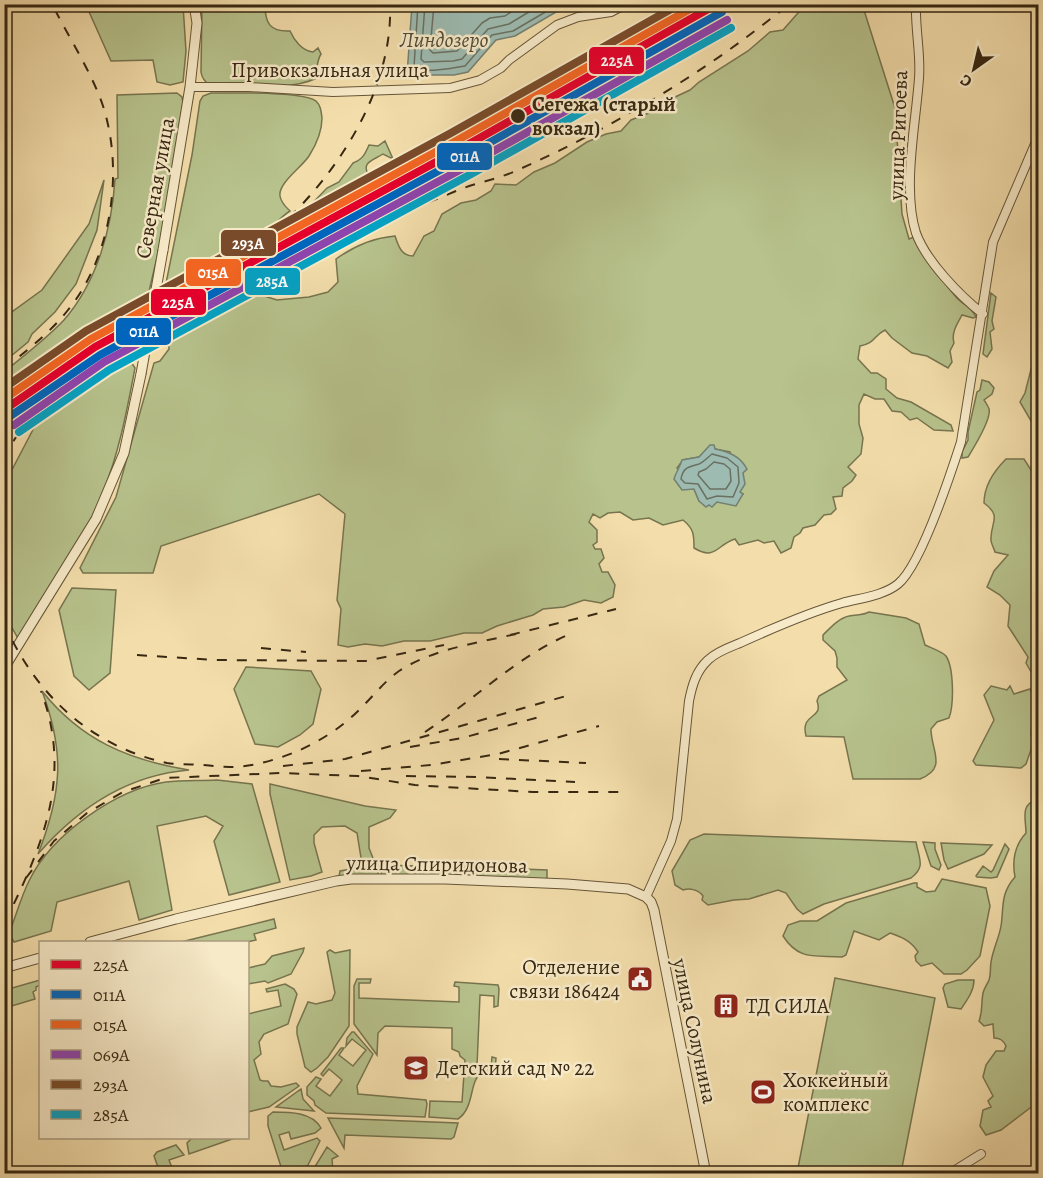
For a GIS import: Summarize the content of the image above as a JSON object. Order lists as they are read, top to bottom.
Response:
{
  "streets": {
    "street": [
      "Привокзальная улица",
      "улица Ригоева",
      "Северная улица",
      "улица Спиридонова",
      "улица Солунина"
    ]
  },
  "crossings": [
    ["Привокзальная улица", "Северная улица"],
    ["улица Спиридонова", "улица Солунина"]
  ],
  "water": ["Линдозеро"],
  "places": {
    "other": ["Сегежа (старый вокзал)"],
    "public building": ["Отделение связи 186424"],
    "building": ["ТД СИЛА"],
    "school or university": ["Детский сад № 22"],
    "sports": ["Хоккейный комплекс"]
  },
  "lines": [
    "transit line 225А",
    "transit line 015А",
    "transit line 293А",
    "transit line 011А",
    "transit line 069А",
    "transit line 285А"
  ],
  "legend": [
    "225А",
    "011А",
    "015А",
    "069А",
    "293А",
    "285А"
  ],
  "north": "bottom left"
}
